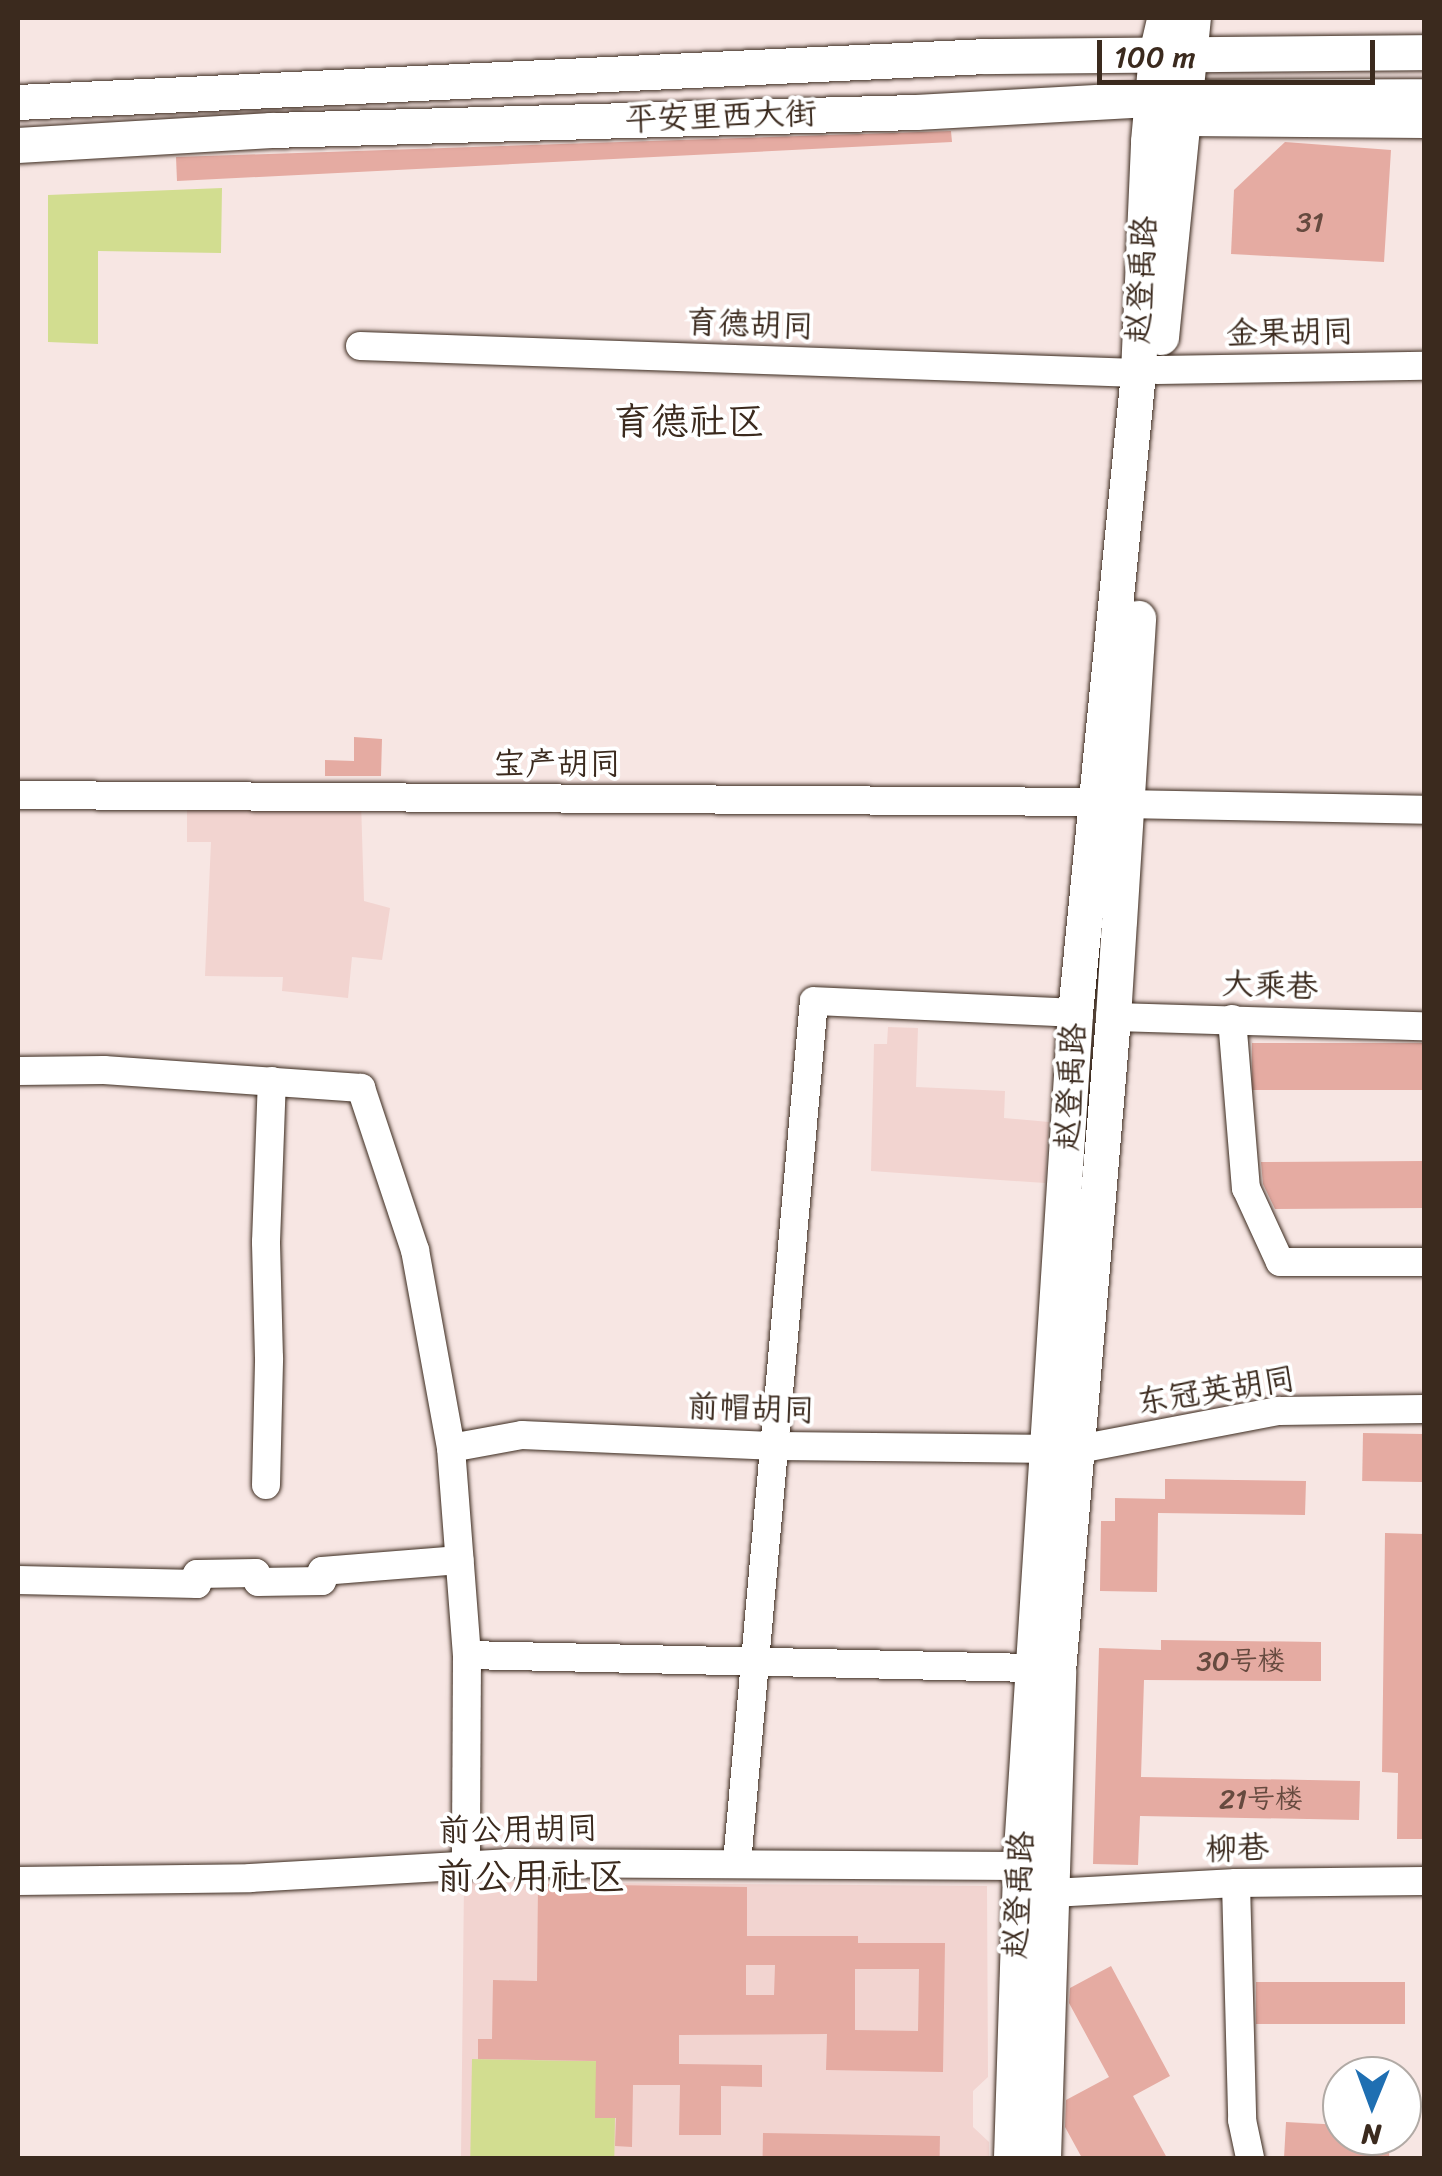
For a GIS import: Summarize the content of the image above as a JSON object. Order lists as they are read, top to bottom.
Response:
{
  "streets": {
    "main road": ["平安里西大街", "赵登禹路"],
    "street": [
      "育德胡同",
      "金果胡同",
      "宝产胡同",
      "大乘巷",
      "东冠英胡同",
      "前帽胡同",
      "前公用胡同",
      "柳巷"
    ]
  },
  "crossings": [
    ["平安里西大街", "赵登禹路"],
    ["赵登禹路", "育德胡同"],
    ["赵登禹路", "金果胡同"],
    ["赵登禹路", "宝产胡同"],
    ["赵登禹路", "大乘巷"],
    ["赵登禹路", "东冠英胡同"],
    ["赵登禹路", "前帽胡同"],
    ["赵登禹路", "前公用胡同"],
    ["赵登禹路", "柳巷"],
    ["育德胡同", "金果胡同"],
    ["东冠英胡同", "前帽胡同"]
  ],
  "districts": ["育德社区", "前公用社区"],
  "house_numbers": ["31", "30号楼", "21号楼"],
  "scale_bar": "100 m",
  "north": "bottom"
}
